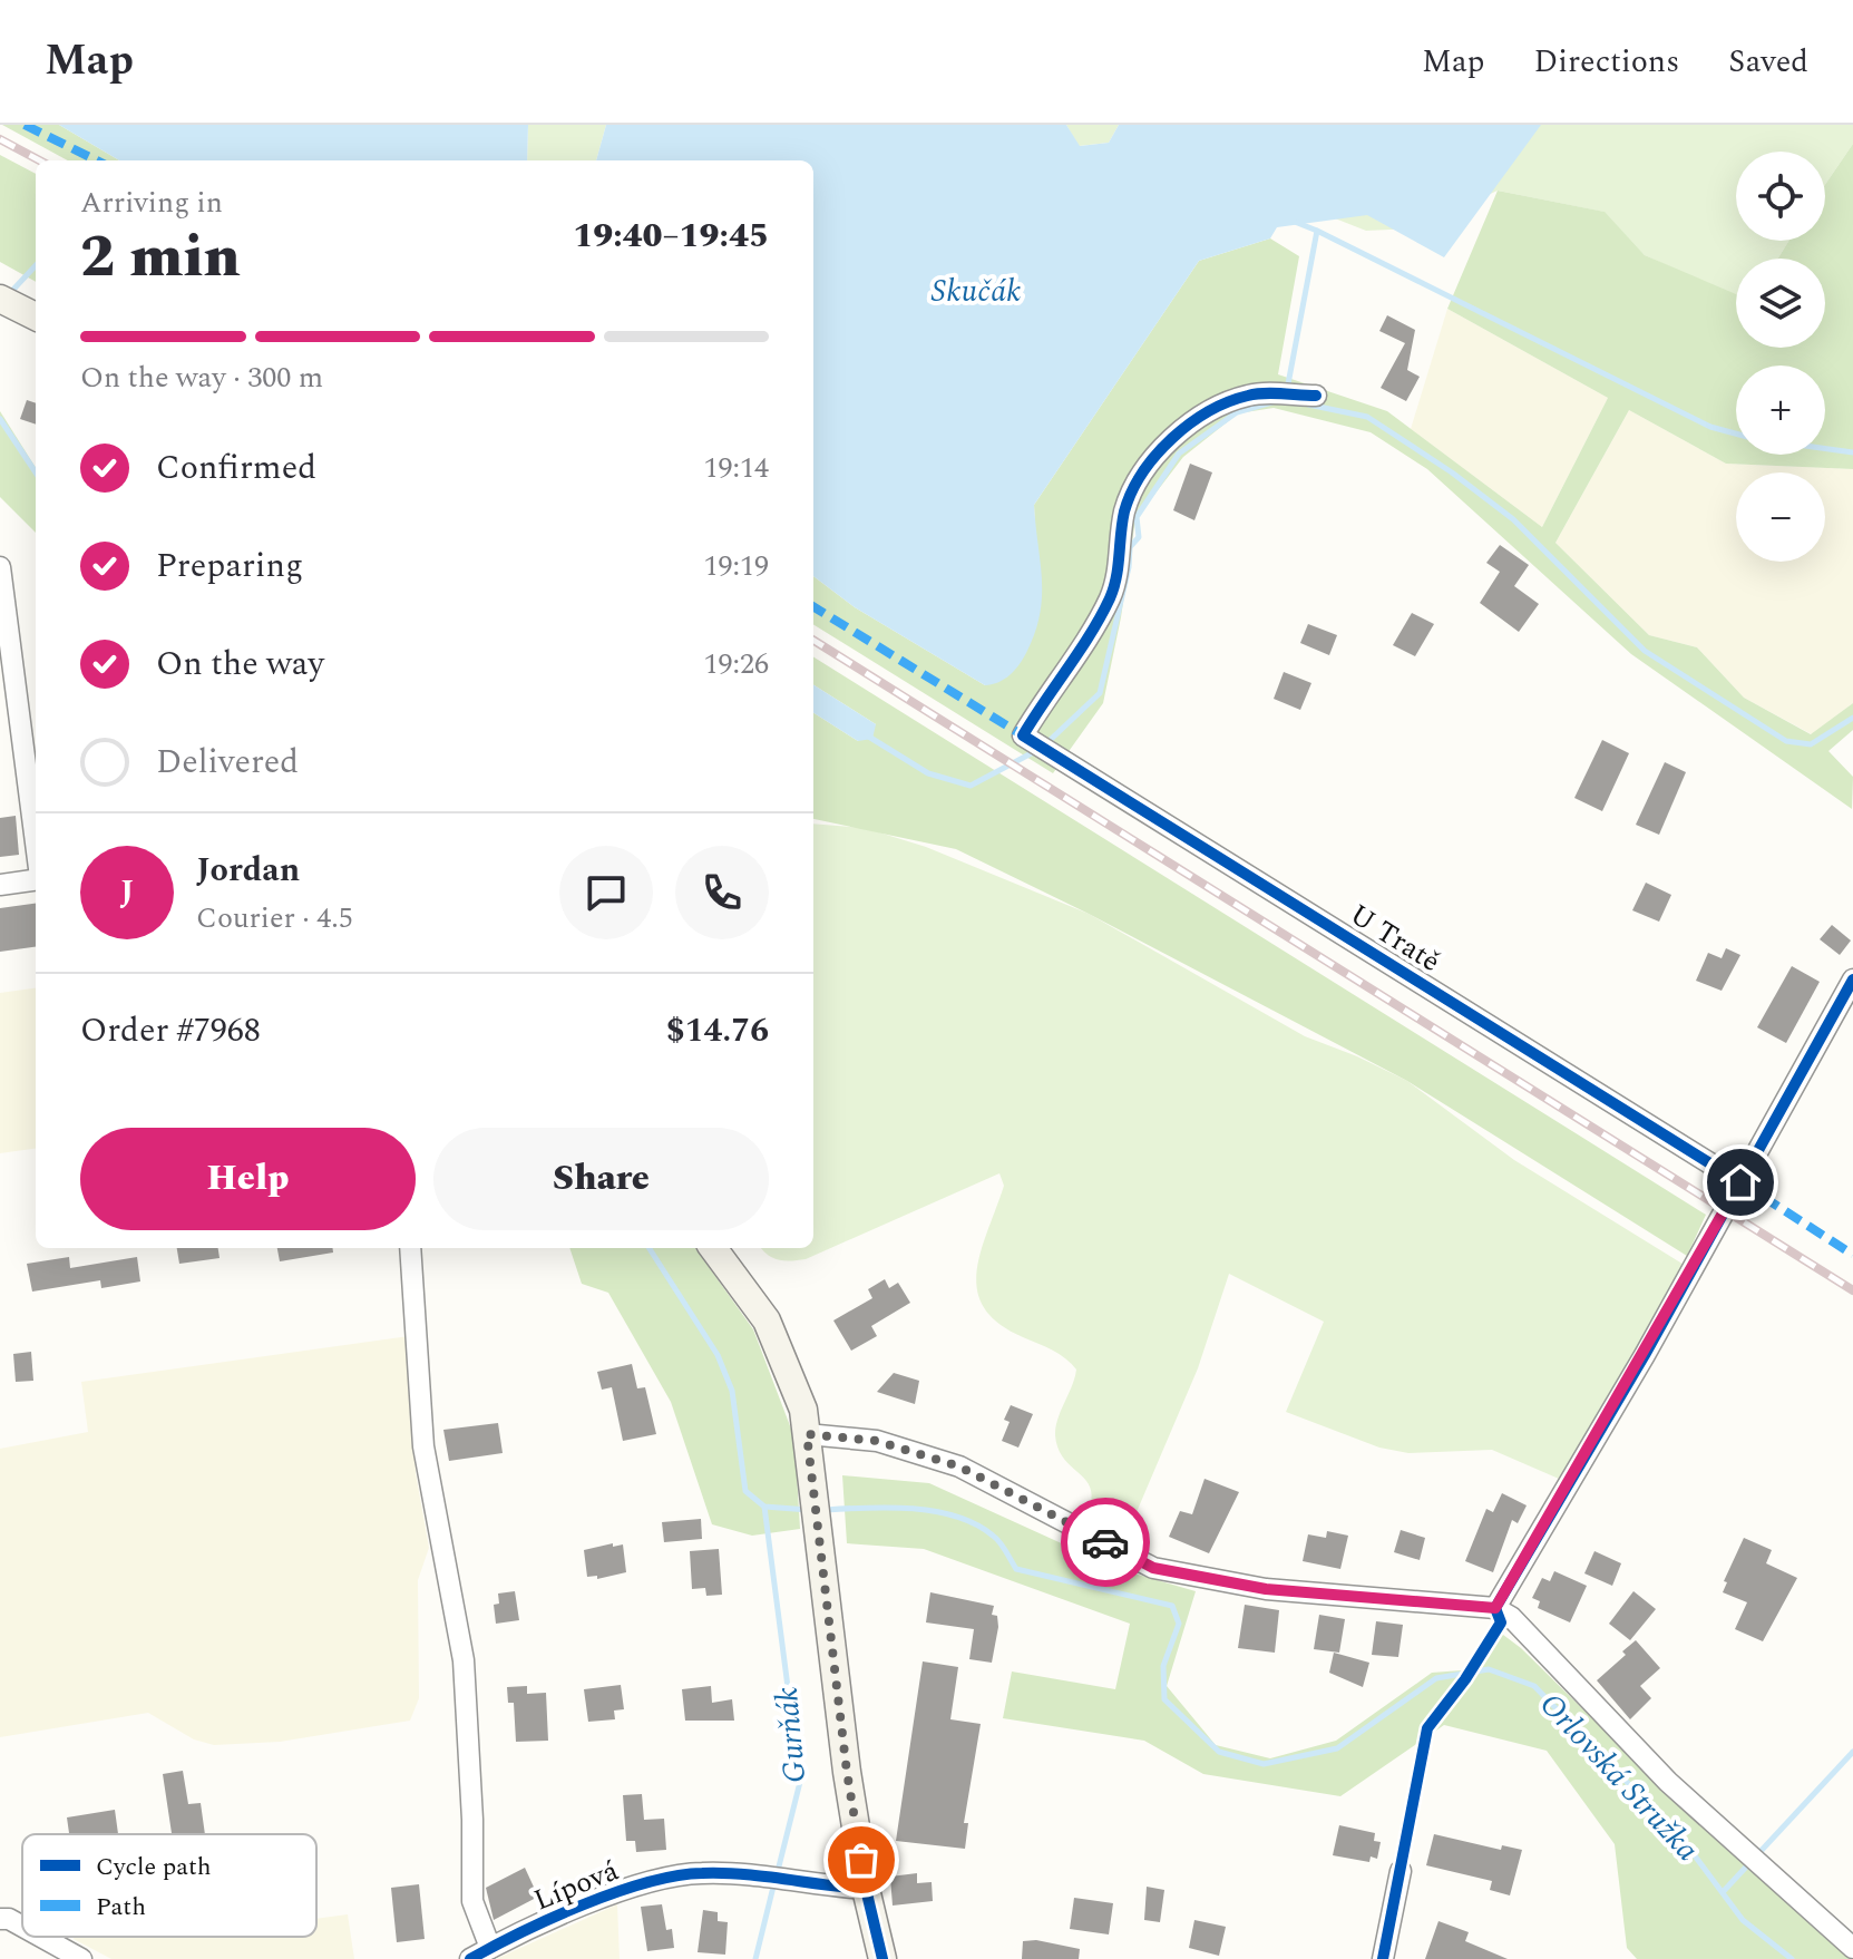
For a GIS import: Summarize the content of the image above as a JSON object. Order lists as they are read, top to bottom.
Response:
{
  "streets": {
    "street": ["U Tratě", "Lípová"]
  },
  "water": ["Skučák", "Gurňák", "Orlovská Stružka"],
  "legend": ["Cycle path", "Path"],
  "page": {
    "header": "Map",
    "nav": ["Map", "Directions", "Saved"],
    "map_buttons": ["+", "−"],
    "heading": ["2 min", "Arriving in", "19:40–19:45"],
    "panel": [
      "Jordan",
      "Courier · 4.5",
      "Order #7968",
      "$14.76"
    ],
    "bar": "On the way · 300 m",
    "list": [
      ["Confirmed", "19:14"],
      ["Preparing", "19:19"],
      ["On the way", "19:26"],
      "Delivered"
    ],
    "round": "J",
    "buttons": ["Help", "Share"]
  }
}
